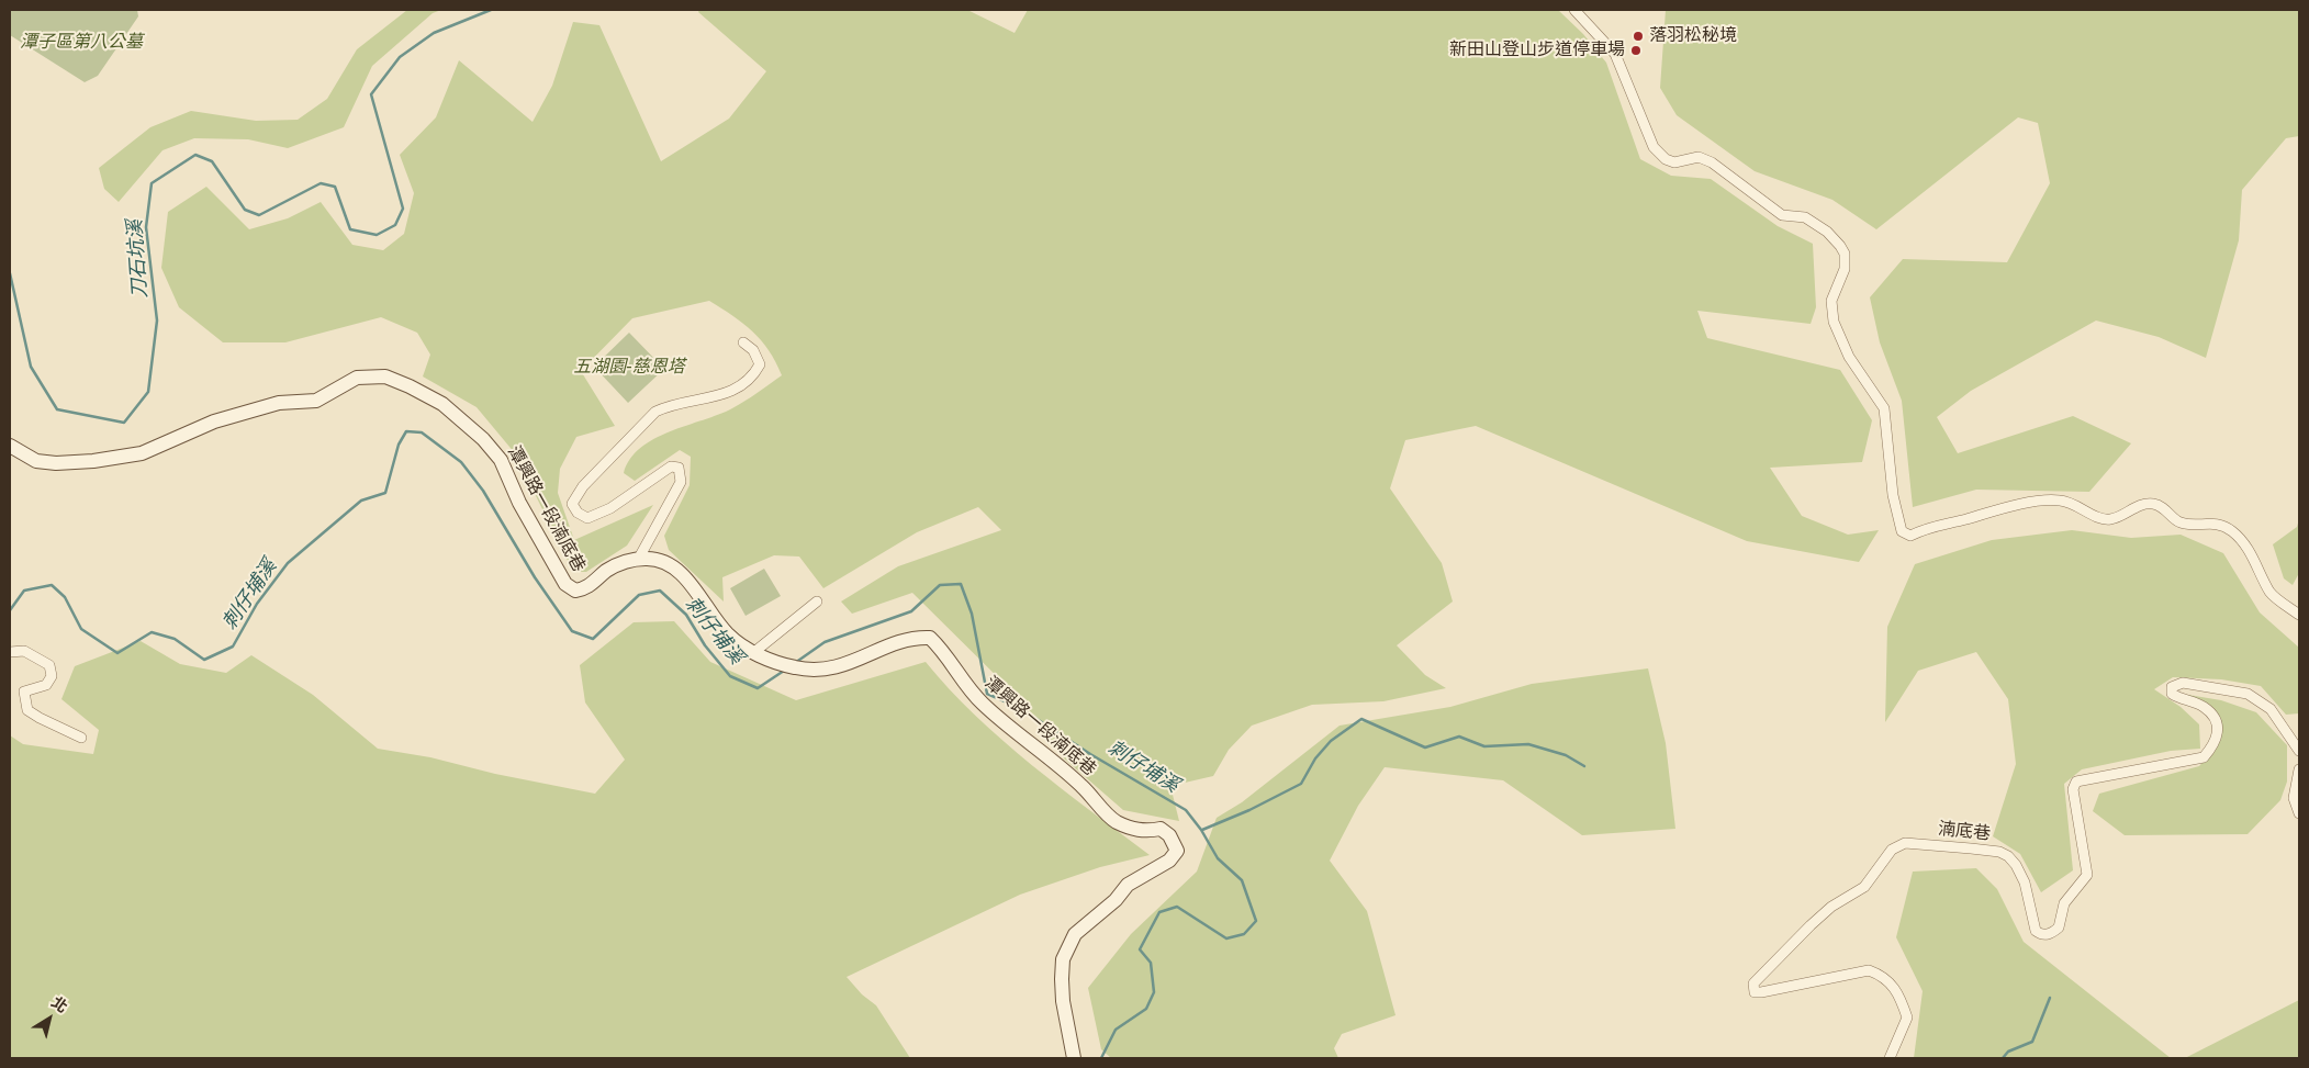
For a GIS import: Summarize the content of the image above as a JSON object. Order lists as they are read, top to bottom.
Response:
{
  "streets": {
    "street": ["潭興路一段湳底巷", "湳底巷"]
  },
  "water": ["刀石坑溪", "刺仔埔溪"],
  "parks": ["潭子區第八公墓", "五湖園-慈恩塔"],
  "places": ["落羽松秘境", "新田山登山步道停車場"],
  "north": "top right"
}
